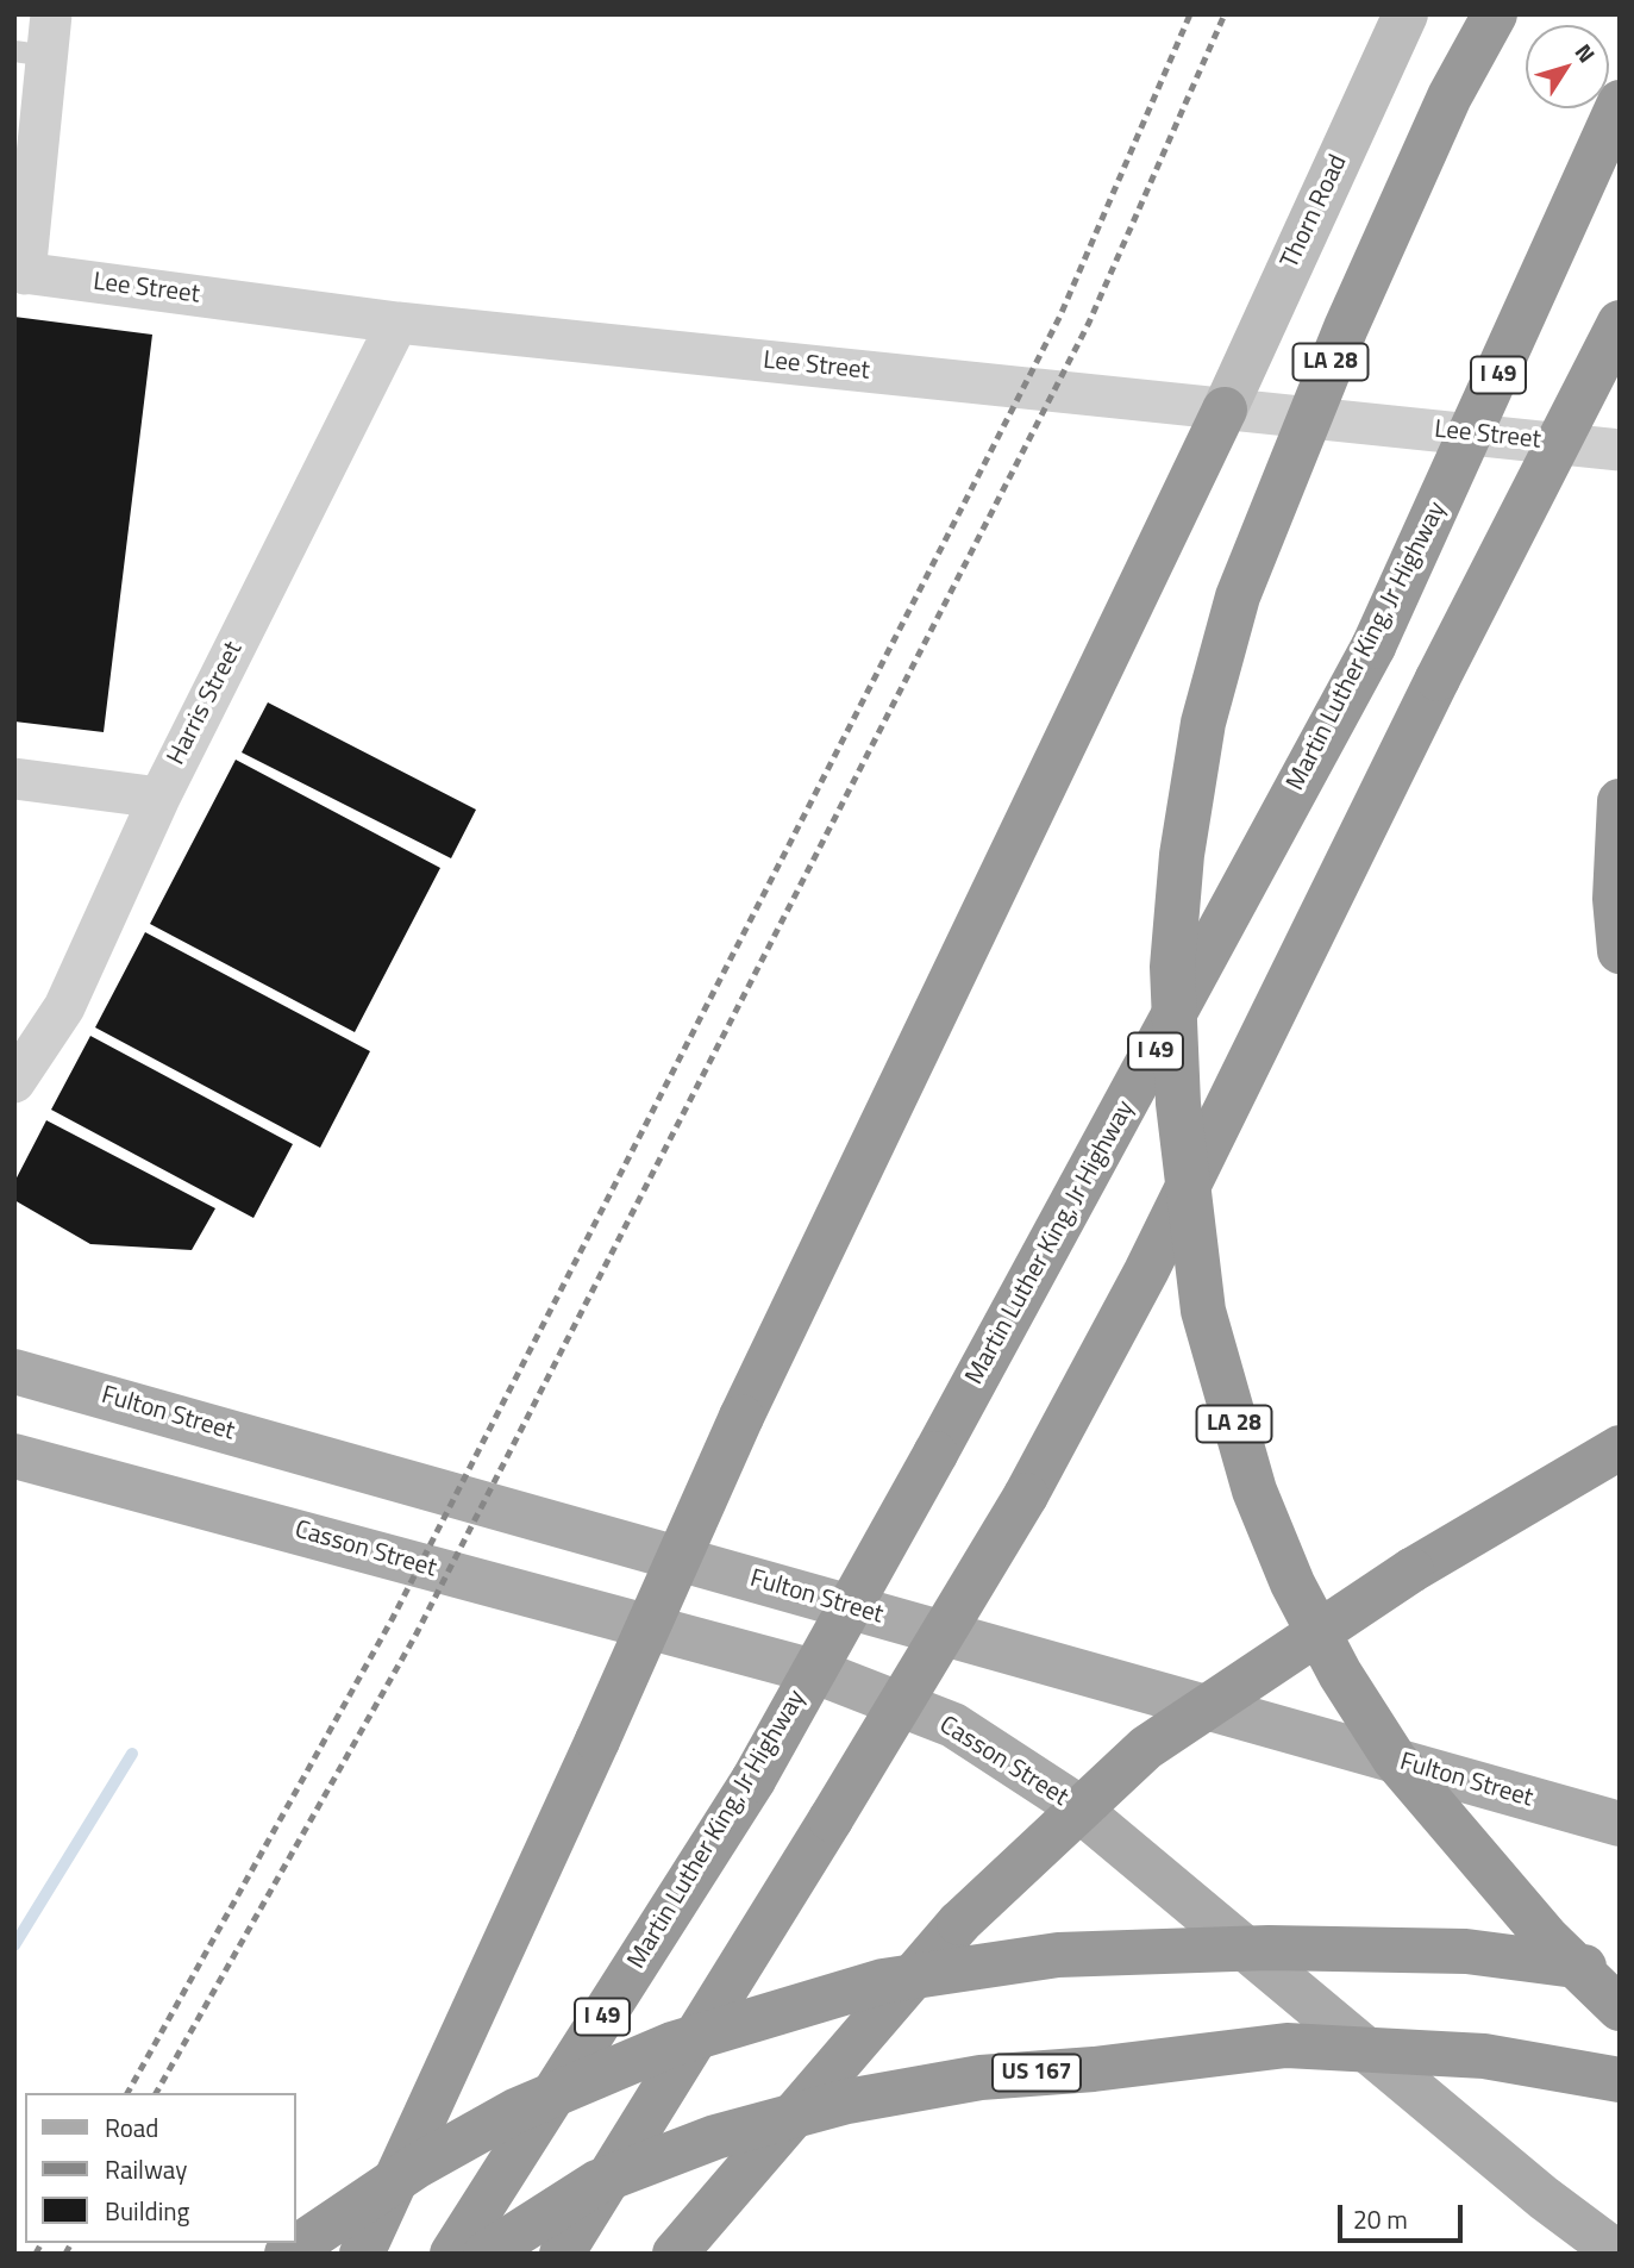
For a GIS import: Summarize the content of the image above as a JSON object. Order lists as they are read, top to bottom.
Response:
{
  "streets": {
    "highway": [
      "LA 28",
      "I 49",
      "Martin Luther King, Jr Highway",
      "US 167"
    ],
    "main road": ["Thorn Road", "Fulton Street", "Casson Street"],
    "street": ["Lee Street", "Harris Street"]
  },
  "crossings": [
    ["Thorn Road", "Lee Street"],
    ["Lee Street", "Harris Street"]
  ],
  "legend": ["Road", "Railway", "Building"],
  "scale_bar": "20 m",
  "north": "top right"
}
